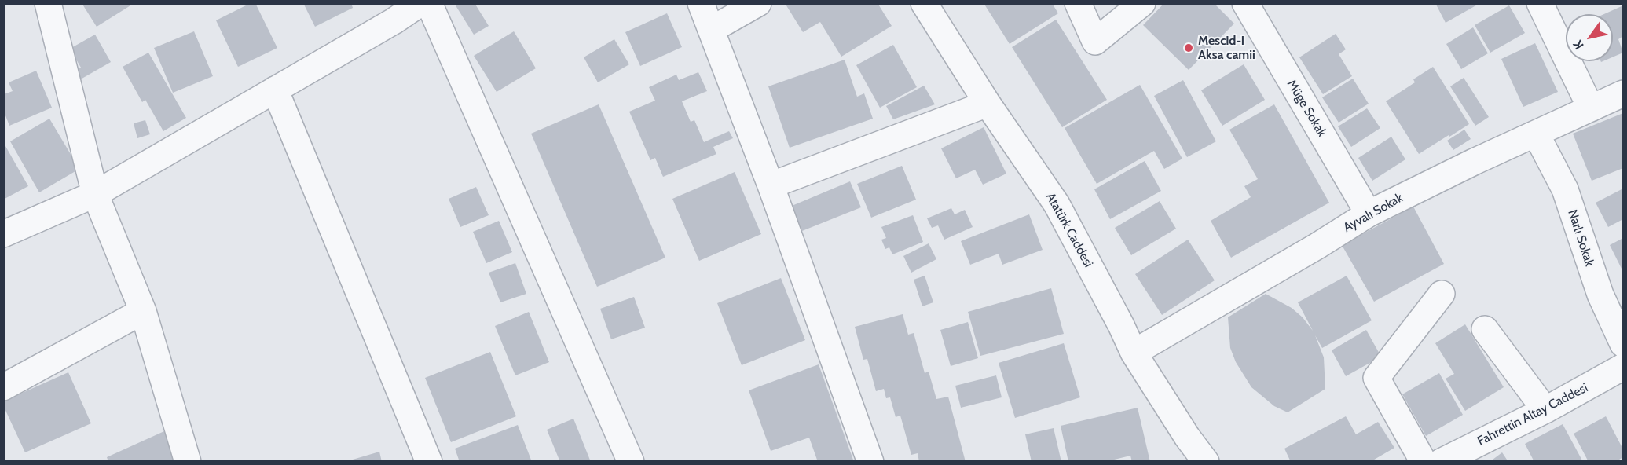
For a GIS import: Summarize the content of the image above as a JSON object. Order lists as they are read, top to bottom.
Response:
{
  "streets": {
    "street": [
      "Müge Sokak",
      "Ayvalı Sokak",
      "Atatürk Caddesi",
      "Narlı Sokak",
      "Fahrettin Altay Caddesi"
    ]
  },
  "crossings": [
    ["Müge Sokak", "Ayvalı Sokak"],
    ["Ayvalı Sokak", "Atatürk Caddesi"],
    ["Ayvalı Sokak", "Narlı Sokak"]
  ],
  "places": ["Mescid-i Aksa camii"],
  "north": "bottom left"
}
